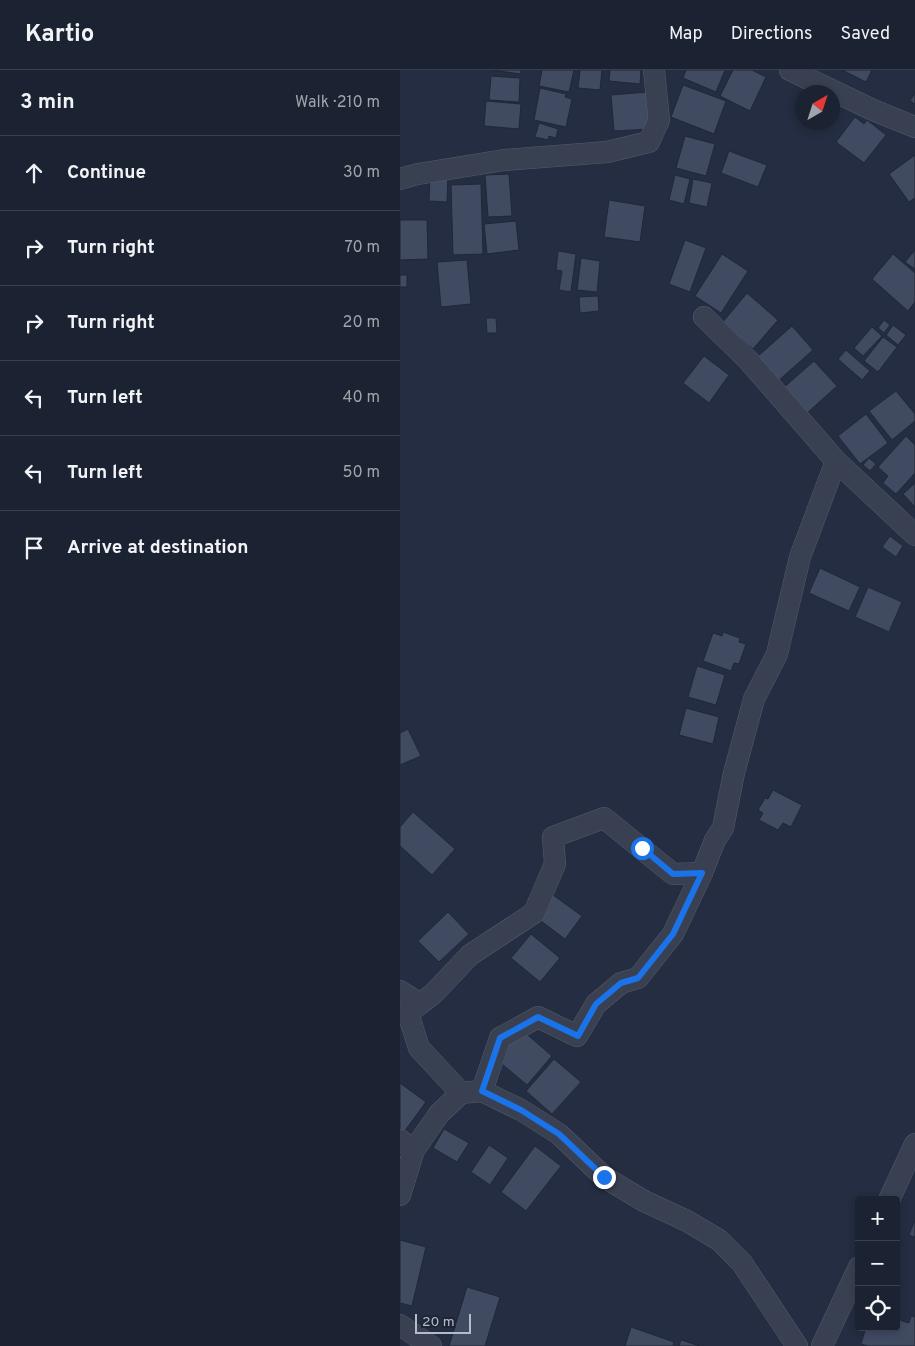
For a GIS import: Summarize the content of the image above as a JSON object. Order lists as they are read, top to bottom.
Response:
{
  "scale_bar": "20 m",
  "north": "top right",
  "page": {
    "header": "Kartio",
    "nav": ["Map", "Directions", "Saved"],
    "heading": ["3 min", "Walk · 210 m"],
    "list": [
      ["Continue", "30 m"],
      ["Turn right", "70 m"],
      ["Turn right", "20 m"],
      ["Turn left", "40 m"],
      ["Turn left", "50 m"],
      "Arrive at destination"
    ],
    "map_buttons": ["+", "−"],
    "scale": "20 m"
  }
}
